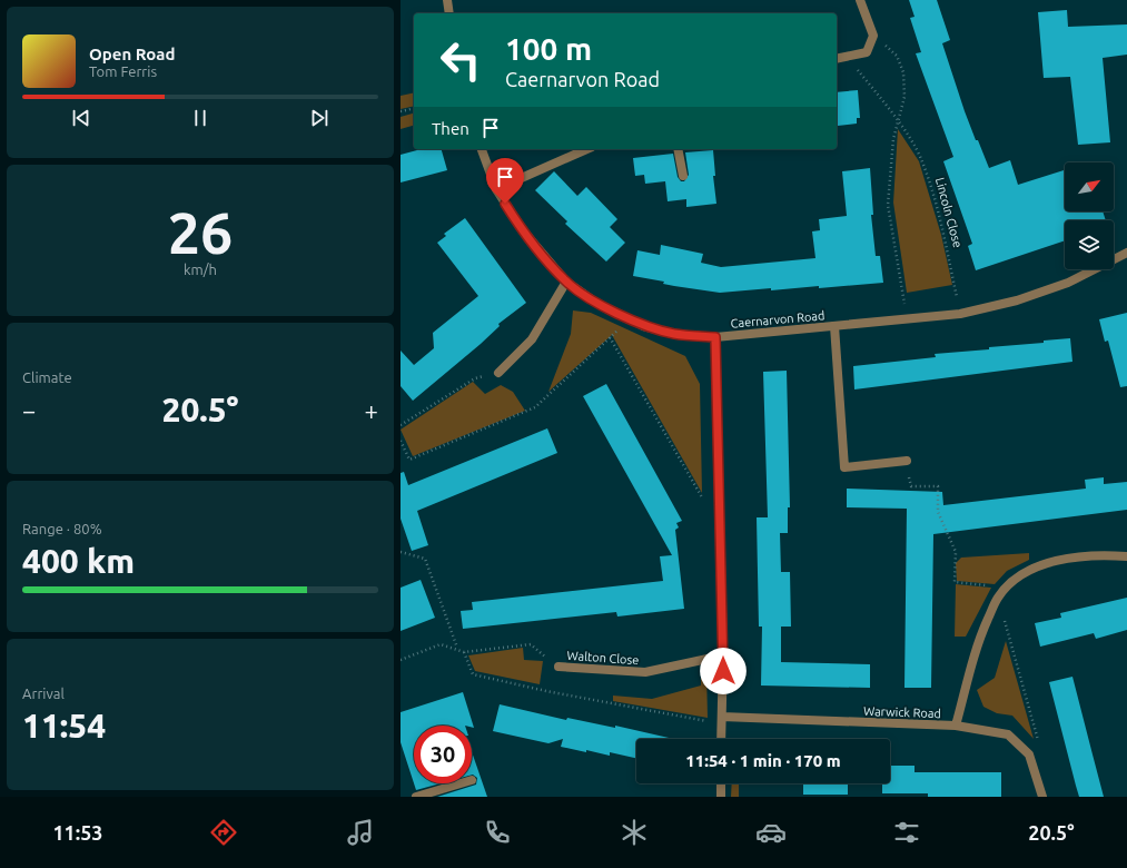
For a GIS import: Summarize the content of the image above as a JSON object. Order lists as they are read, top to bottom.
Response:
{
  "streets": {
    "street": ["Caernarvon Road", "Walton Close", "Warwick Road"],
    "path": ["Lincoln Close"]
  },
  "crossings": [
    ["Lincoln Close", "Caernarvon Road"]
  ],
  "north": "top right",
  "page": {
    "turn": ["100 m", "Caernarvon Road"],
    "song": ["Open Road", "Tom Ferris"],
    "then": "Then",
    "tile": [
      ["26", "km/h"],
      "Climate",
      ["Range · 80%", "400 km"],
      ["Arrival", "11:54"]
    ],
    "heat": ["−", "20.5°", "+"],
    "limit": "30",
    "trip": "11:54 · 1 min · 170 m",
    "tabs": ["11:53", "20.5°"]
  }
}
